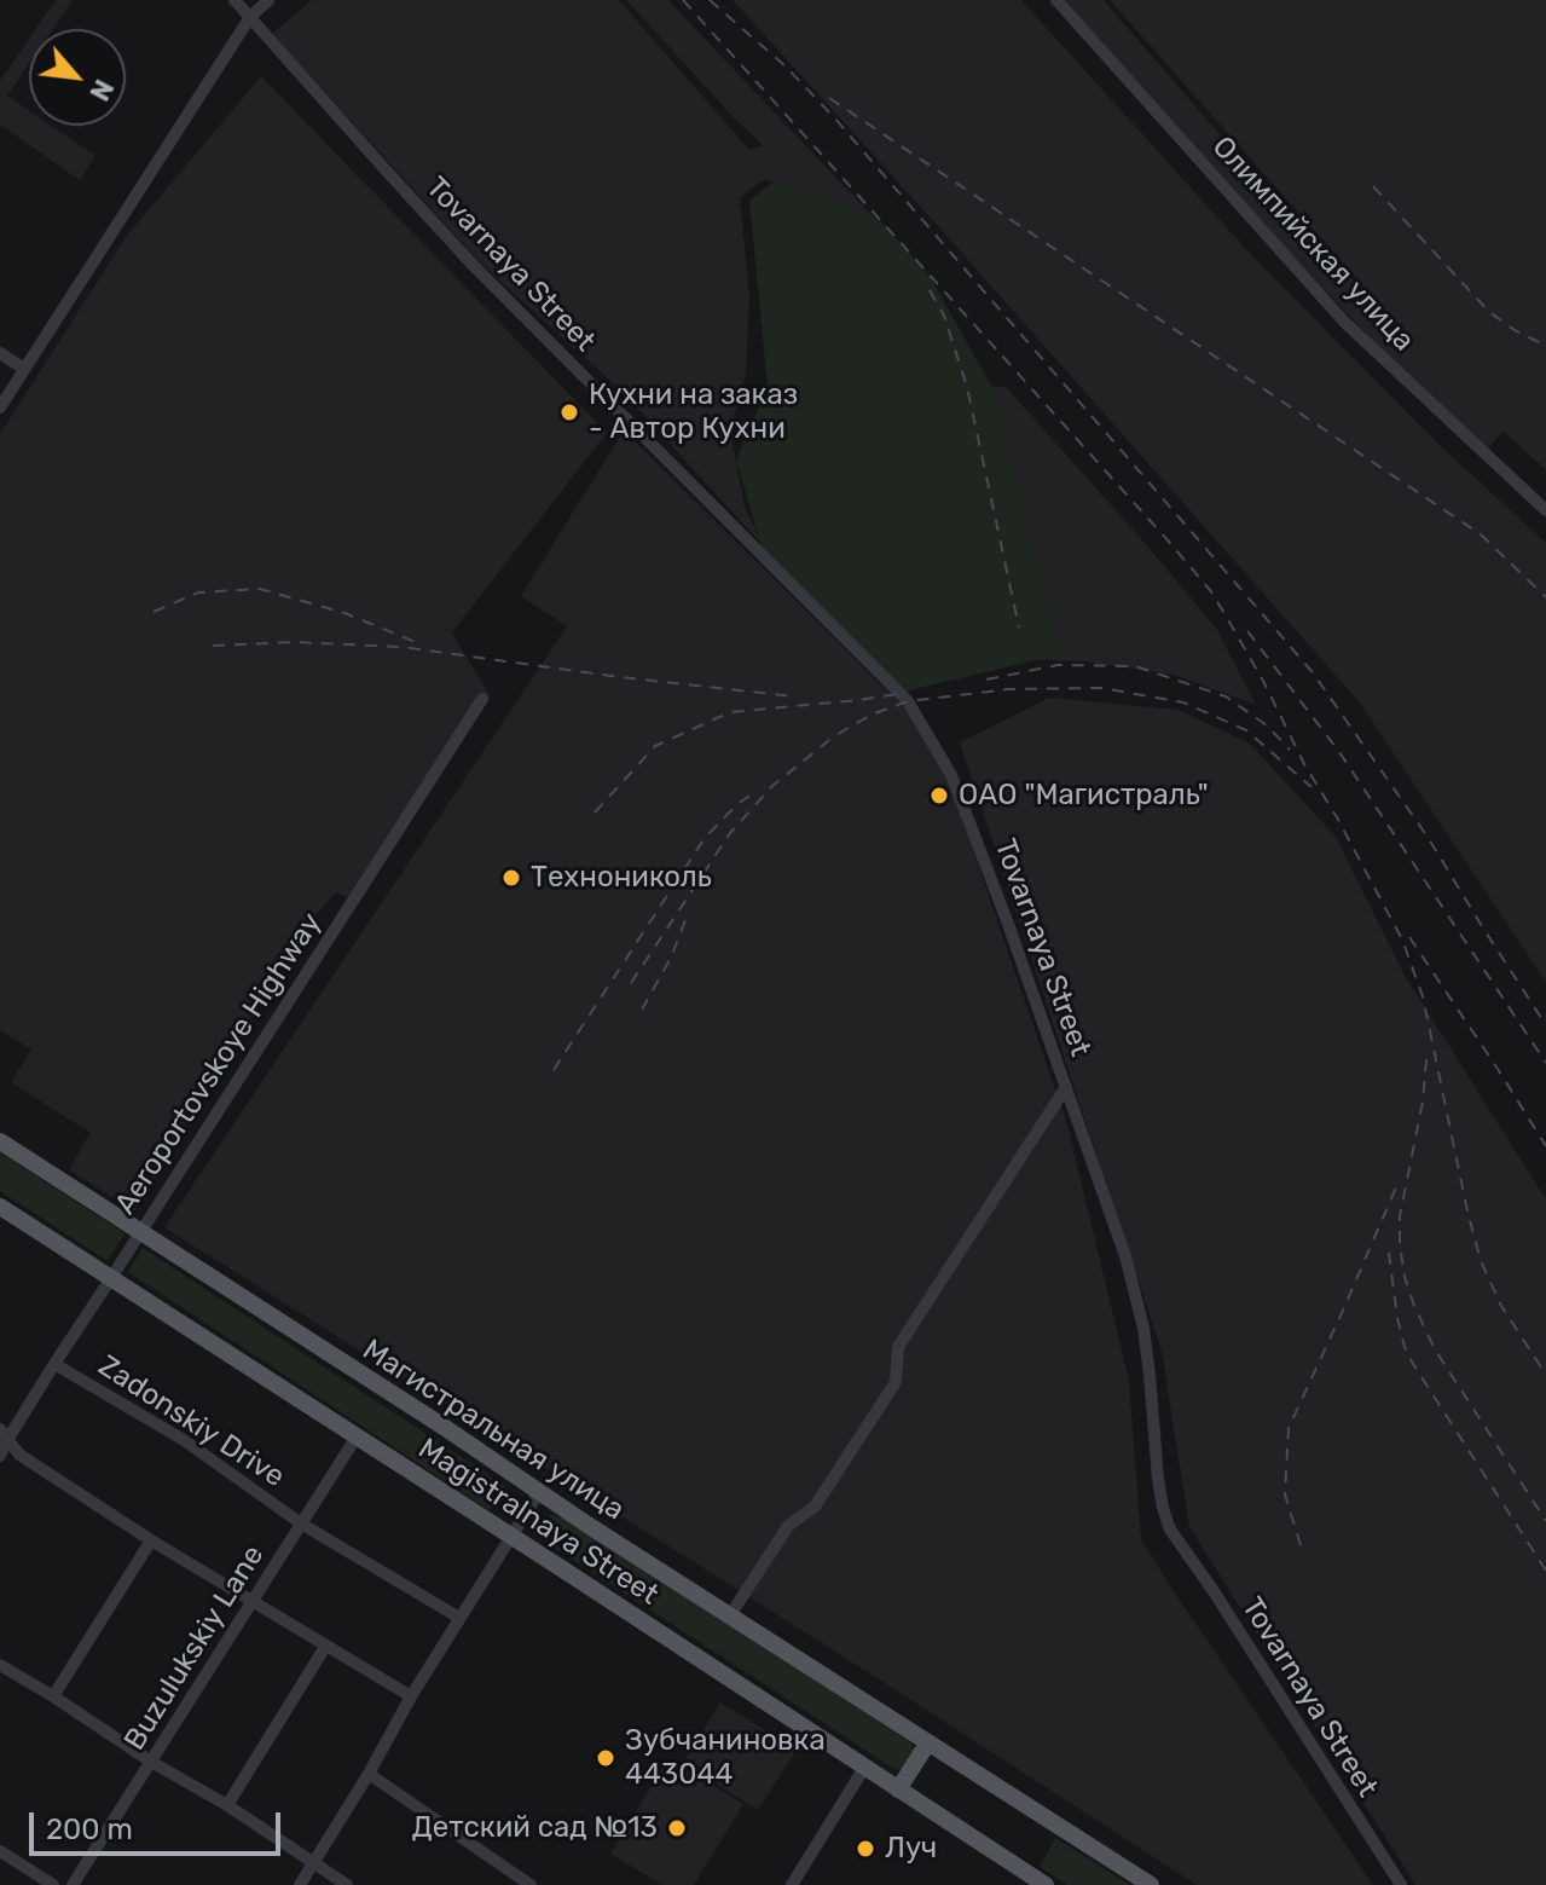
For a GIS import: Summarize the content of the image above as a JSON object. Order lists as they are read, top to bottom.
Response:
{
  "streets": {
    "main road": ["Магистральная улица", "Magistralnaya Street"],
    "street": [
      "Олимпийская улица",
      "Tovarnaya Street",
      "Aeroportovskoye Highway",
      "Zadonskiy Drive",
      "Buzulukskiy Lane"
    ]
  },
  "crossings": [
    ["Aeroportovskoye Highway", "Zadonskiy Drive"],
    ["Aeroportovskoye Highway", "Магистральная улица"],
    ["Aeroportovskoye Highway", "Magistralnaya Street"],
    ["Zadonskiy Drive", "Buzulukskiy Lane"],
    ["Magistralnaya Street", "Buzulukskiy Lane"]
  ],
  "places": [
    "Кухни на заказ - Автор Кухни",
    "ОАО \"Магистраль\"",
    "Технониколь",
    "Зубчаниновка 443044",
    "Детский сад №13",
    "Луч"
  ],
  "scale_bar": "200 m",
  "north": "bottom right"
}
